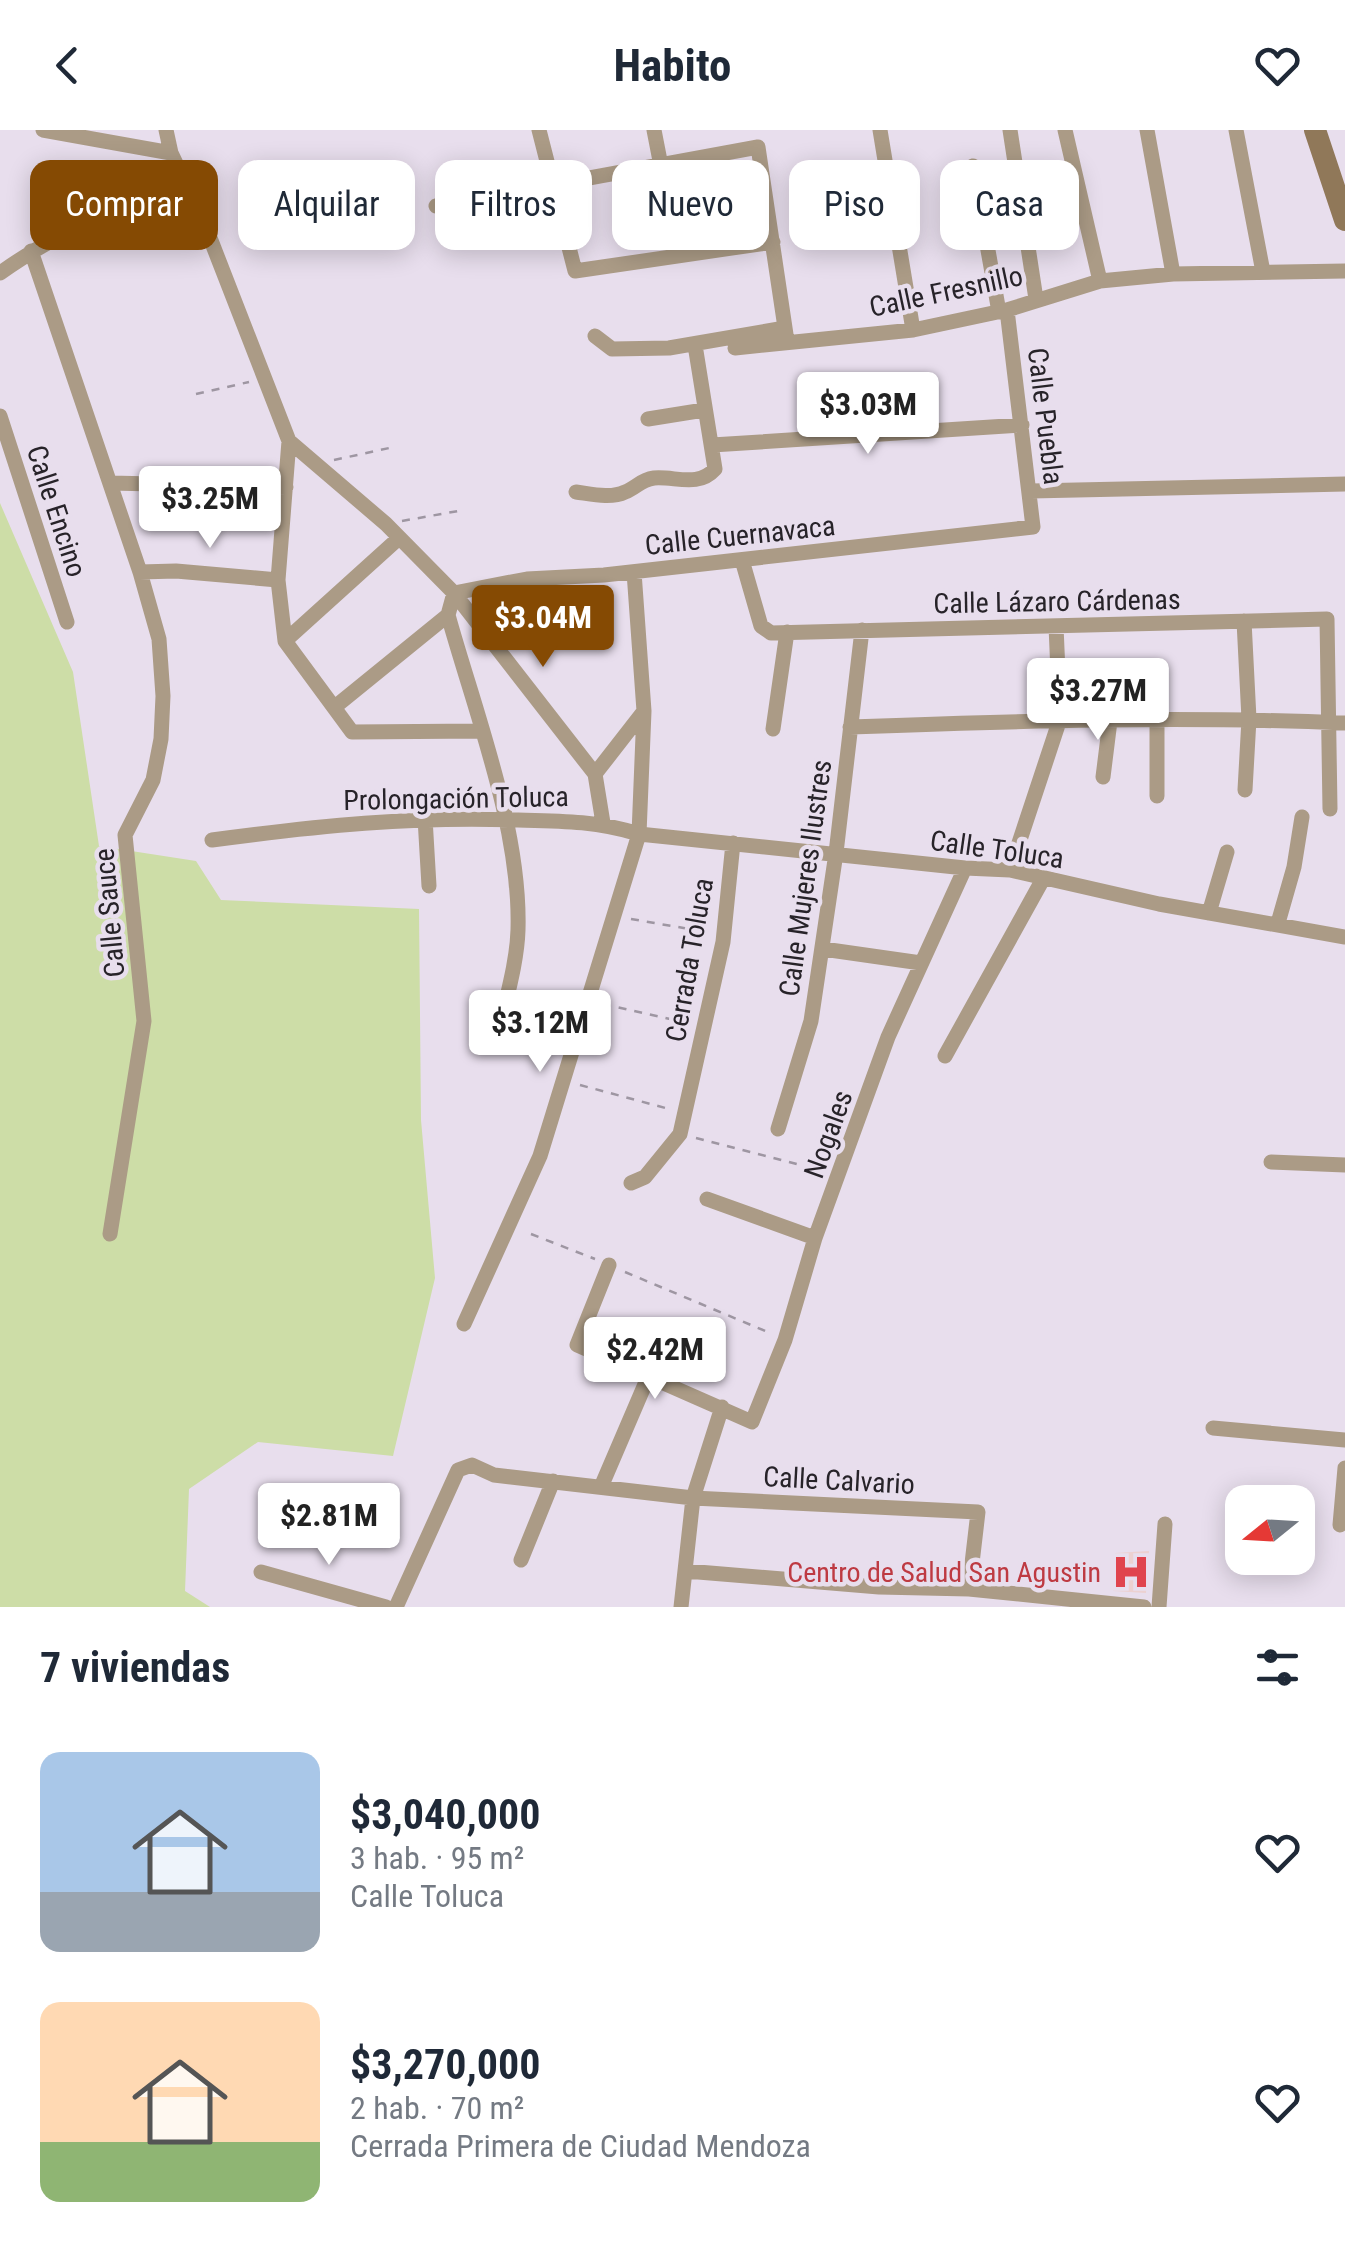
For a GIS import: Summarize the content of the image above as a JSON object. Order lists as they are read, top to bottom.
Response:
{
  "streets": {
    "street": [
      "Calle Fresnillo",
      "Calle Puebla",
      "Calle Encino",
      "Calle Cuernavaca",
      "Calle Lázaro Cárdenas",
      "Prolongación Toluca",
      "Calle Toluca",
      "Calle Mujeres Ilustres",
      "Calle Sauce",
      "Cerrada Toluca",
      "Nogales",
      "Calle Calvario"
    ]
  },
  "crossings": [
    ["Calle Fresnillo", "Calle Puebla"],
    ["Calle Puebla", "Calle Cuernavaca"],
    ["Calle Cuernavaca", "Prolongación Toluca"],
    ["Calle Cuernavaca", "Calle Toluca"],
    ["Calle Lázaro Cárdenas", "Calle Mujeres Ilustres"],
    ["Prolongación Toluca", "Calle Toluca"],
    ["Calle Toluca", "Calle Mujeres Ilustres"],
    ["Calle Toluca", "Cerrada Toluca"],
    ["Calle Toluca", "Nogales"]
  ],
  "places": {
    "hospital": ["Centro de Salud San Agustin"]
  },
  "north": "left",
  "page": {
    "header": "Habito",
    "chip": [
      "Comprar",
      "Alquilar",
      "Filtros",
      "Nuevo",
      "Piso",
      "Casa"
    ],
    "price": [
      "$3.03M",
      "$3.25M",
      "$3.04M",
      "$3.27M",
      "$3.12M",
      "$2.42M",
      "$2.81M"
    ],
    "heading": "7 viviendas",
    "list": [
      {
        "name": "$3,040,000",
        "note": "3 hab. · 95 m² · Calle Toluca"
      },
      {
        "name": "$3,270,000",
        "note": "2 hab. · 70 m² · Cerrada Primera de Ciudad Mendoza"
      }
    ]
  }
}
